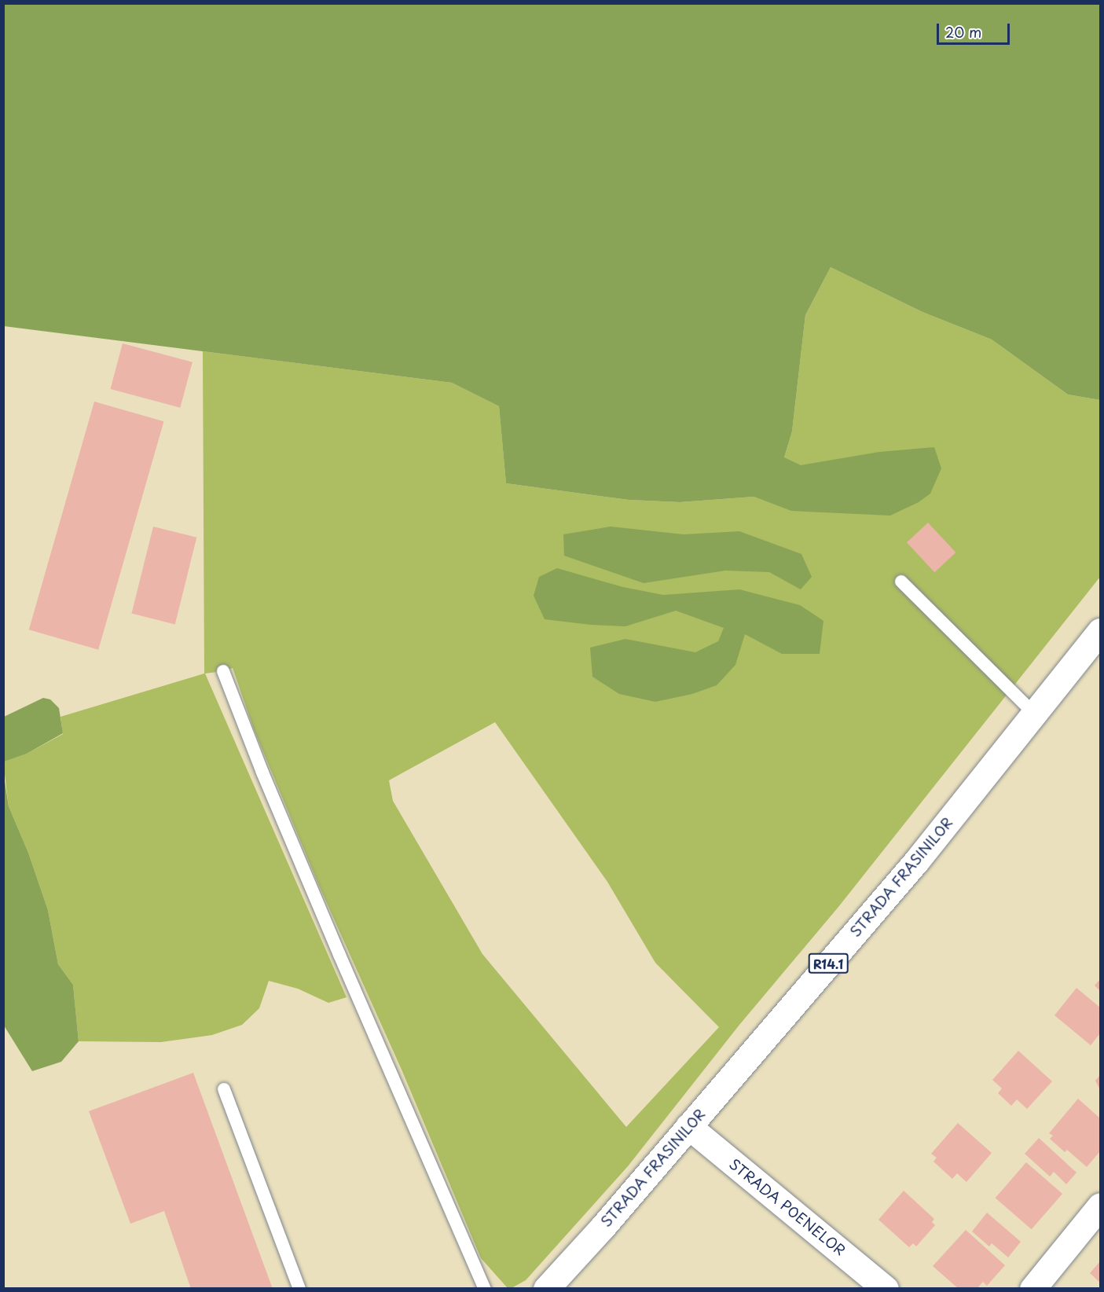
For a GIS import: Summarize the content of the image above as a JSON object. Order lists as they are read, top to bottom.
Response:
{
  "streets": {
    "main road": ["STRADA FRASINILOR", "R14.1", "STRADA POENELOR"]
  },
  "crossings": [
    ["STRADA FRASINILOR", "STRADA POENELOR"]
  ],
  "scale_bar": "20 m"
}
